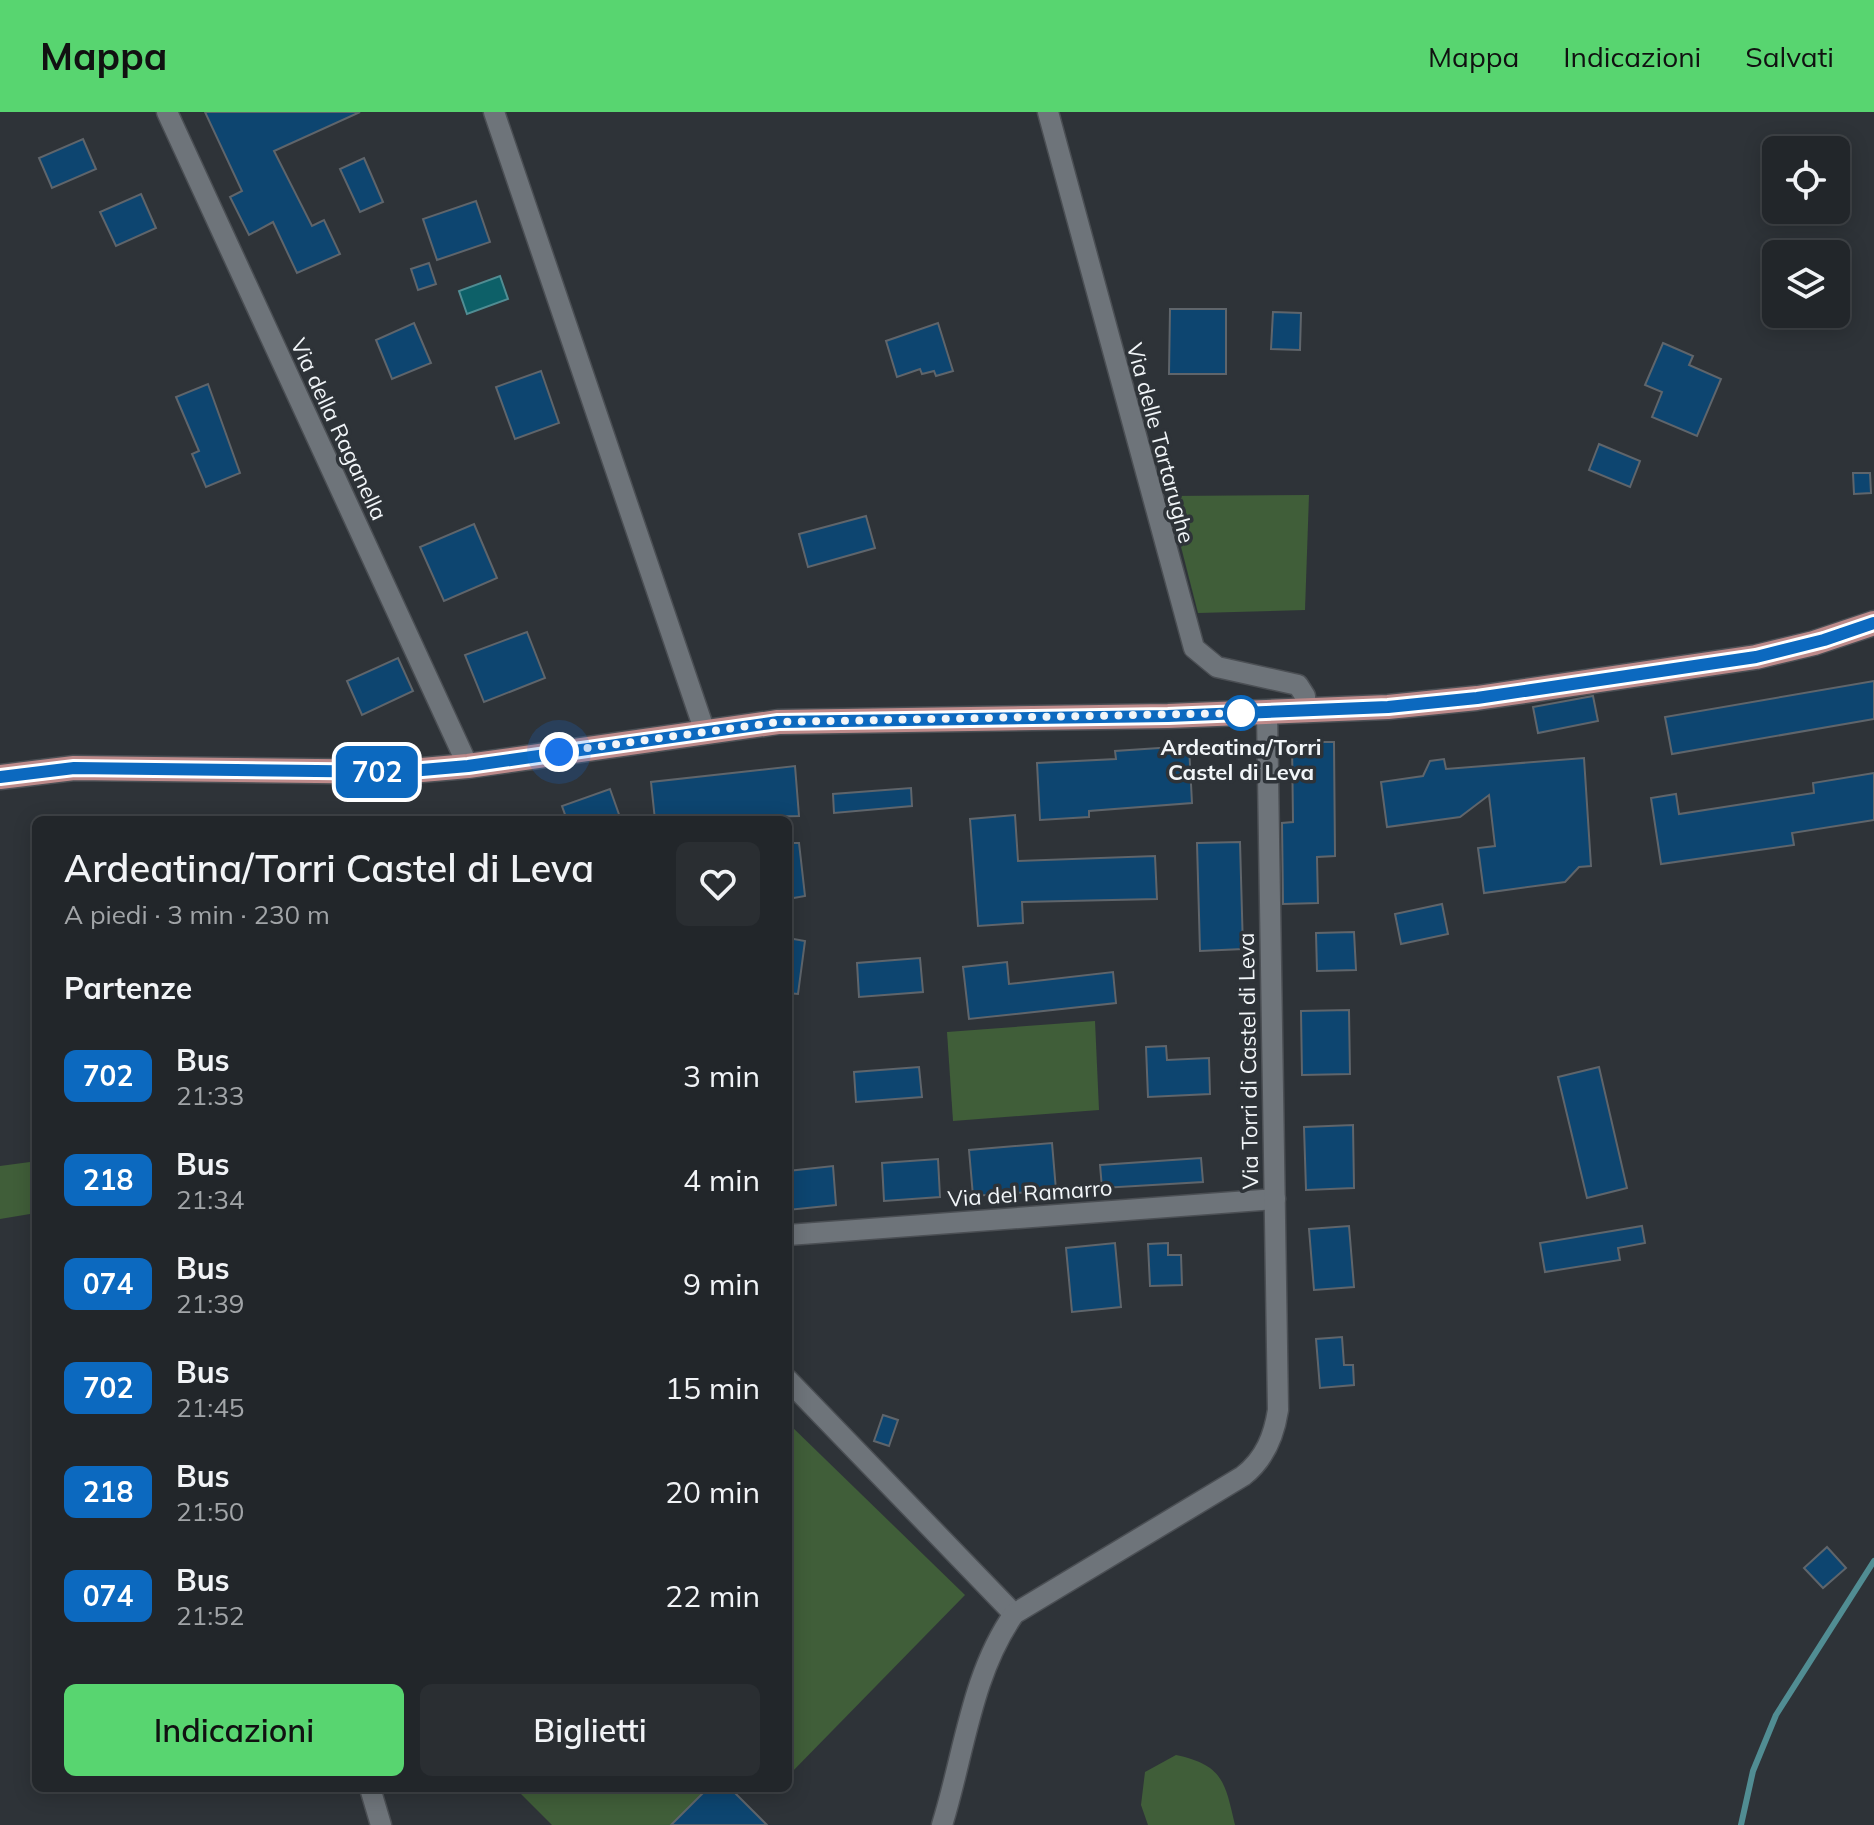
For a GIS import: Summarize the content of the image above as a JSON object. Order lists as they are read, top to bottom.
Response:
{
  "streets": {
    "street": [
      "Via della Raganella",
      "Via delle Tartarughe",
      "Via Torri di Castel di Leva",
      "Via del Ramarro"
    ]
  },
  "crossings": [
    ["Via Torri di Castel di Leva", "Via del Ramarro"]
  ],
  "places": ["Ardeatina/Torri Castel di Leva"],
  "lines": ["bus line 702"],
  "page": {
    "header": "Mappa",
    "nav": ["Mappa", "Indicazioni", "Salvati"],
    "on_map": "702",
    "heading": [
      ["Ardeatina/Torri Castel di Leva", "A piedi · 3 min · 230 m"],
      "Partenze"
    ],
    "list": [
      {
        "mark": "702",
        "name": "Bus",
        "note": "21:33",
        "value": "3 min"
      },
      {
        "mark": "218",
        "name": "Bus",
        "note": "21:34",
        "value": "4 min"
      },
      {
        "mark": "074",
        "name": "Bus",
        "note": "21:39",
        "value": "9 min"
      },
      {
        "mark": "702",
        "name": "Bus",
        "note": "21:45",
        "value": "15 min"
      },
      {
        "mark": "218",
        "name": "Bus",
        "note": "21:50",
        "value": "20 min"
      },
      {
        "mark": "074",
        "name": "Bus",
        "note": "21:52",
        "value": "22 min"
      }
    ],
    "buttons": ["Indicazioni", "Biglietti"]
  }
}
